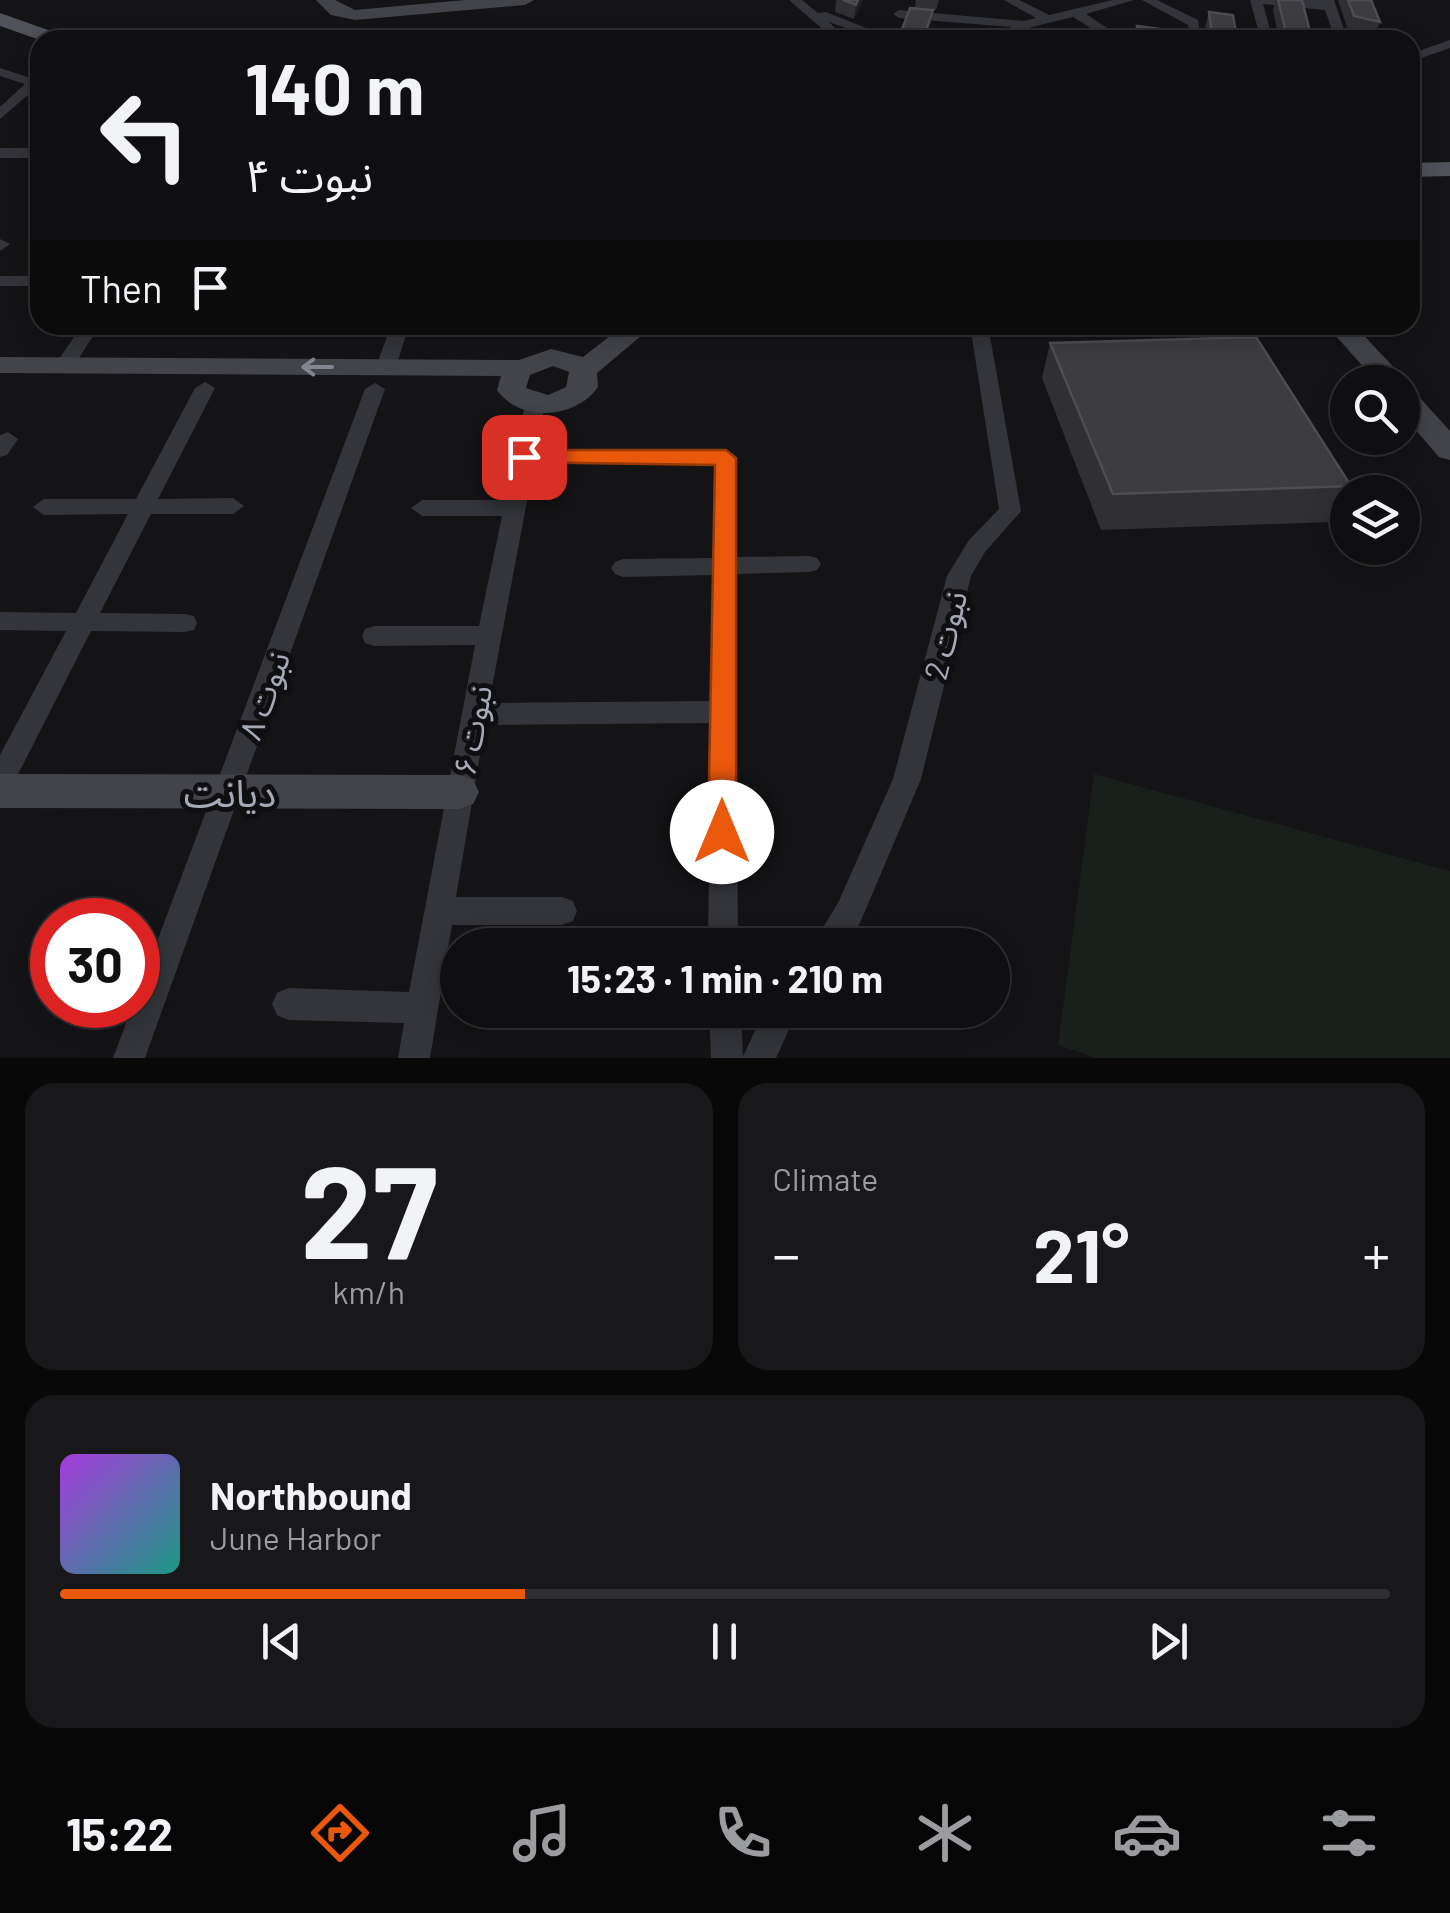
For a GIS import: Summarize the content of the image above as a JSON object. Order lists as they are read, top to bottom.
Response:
{
  "streets": {
    "main road": ["دیانت"],
    "street": ["نبوت 2", "نبوت ۸", "نبوت ۶"]
  },
  "crossings": [
    ["نبوت ۸", "دیانت"],
    ["نبوت ۶", "دیانت"]
  ],
  "page": {
    "turn": ["140 m", "نبوت ۴"],
    "then": "Then",
    "limit": "30",
    "trip": "15:23 · 1 min · 210 m",
    "tile": [
      ["27", "km/h"],
      "Climate"
    ],
    "heat": ["−", "21°", "+"],
    "song": ["Northbound", "June Harbor"],
    "tabs": "15:22"
  }
}
